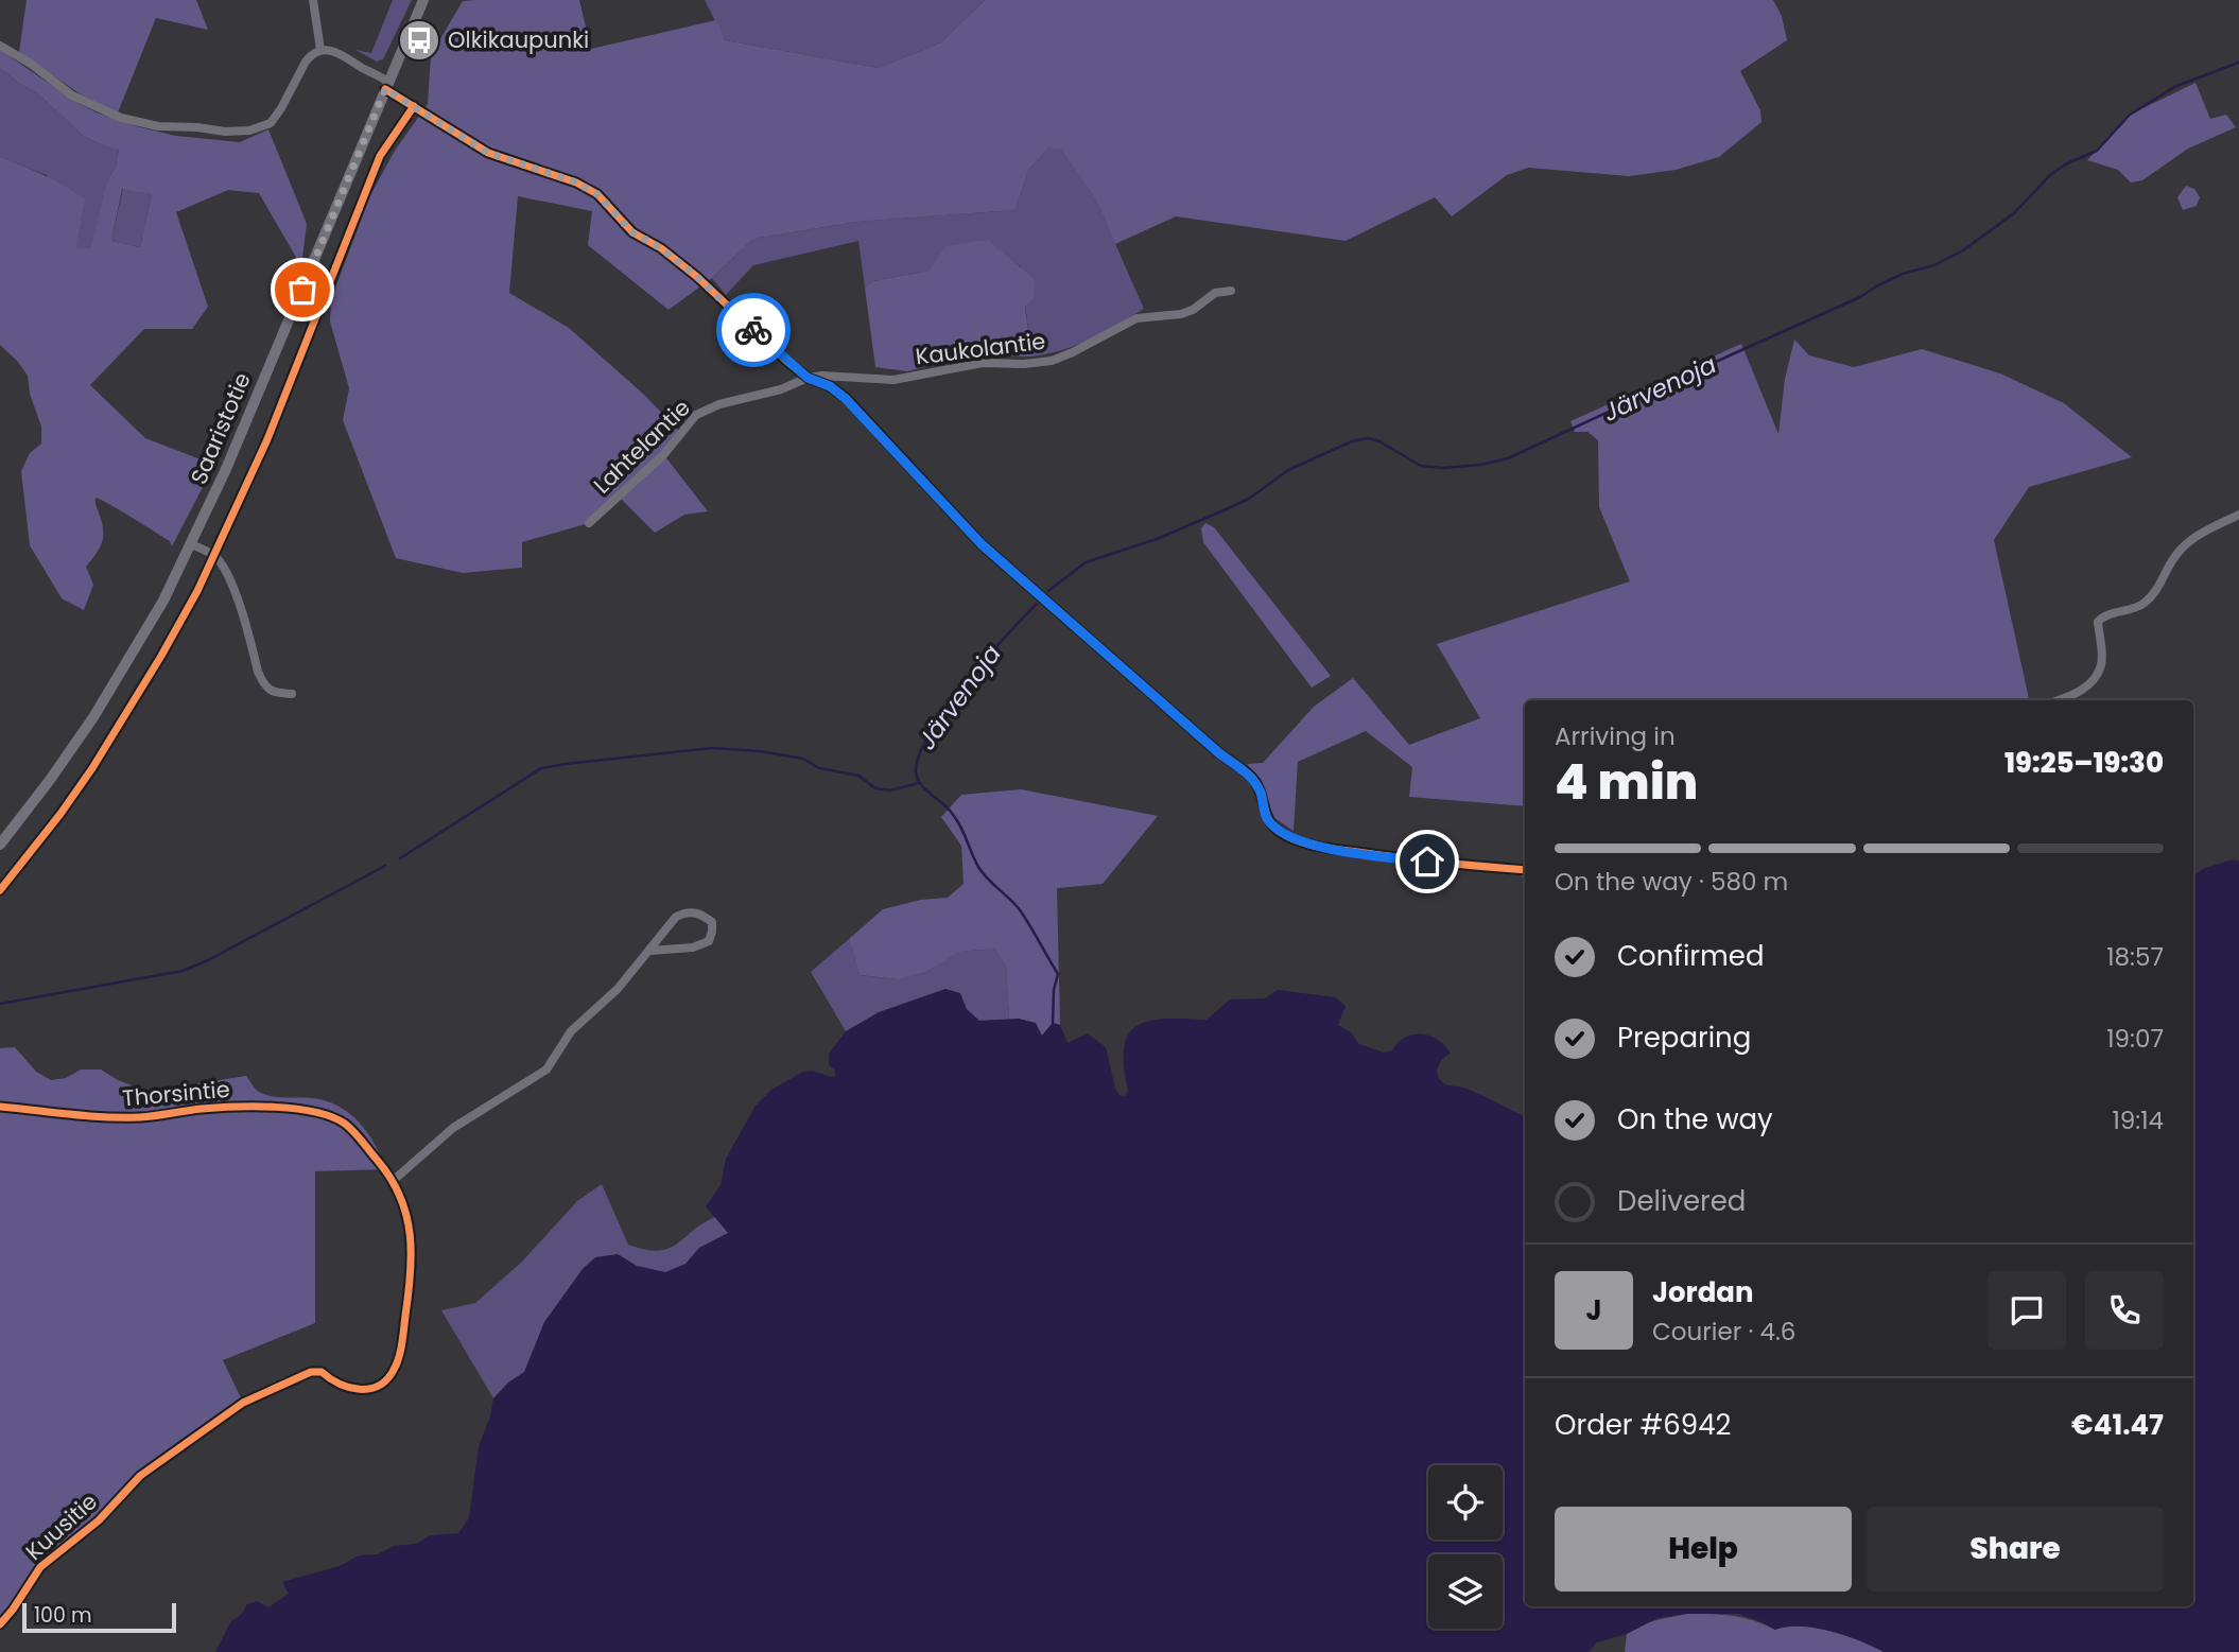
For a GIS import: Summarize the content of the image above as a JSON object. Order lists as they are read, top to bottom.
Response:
{
  "streets": {
    "main road": ["Saaristotie"],
    "street": [
      "Kaukolantie",
      "Lahtelantie",
      "Thorsintie",
      "Kuusitie"
    ]
  },
  "crossings": [
    ["Kaukolantie", "Lahtelantie"],
    ["Thorsintie", "Kuusitie"]
  ],
  "water": ["Järvenoja"],
  "places": {
    "bus stop": ["Olkikaupunki"]
  },
  "scale_bar": "100 m",
  "page": {
    "heading": ["4 min", "Arriving in", "19:25–19:30"],
    "panel": [
      "Jordan",
      "Courier · 4.6",
      "Order #6942",
      "€41.47"
    ],
    "bar": "On the way · 580 m",
    "list": [
      ["Confirmed", "18:57"],
      ["Preparing", "19:07"],
      ["On the way", "19:14"],
      "Delivered"
    ],
    "round": "J",
    "buttons": ["Help", "Share"],
    "scale": "100 m"
  }
}
